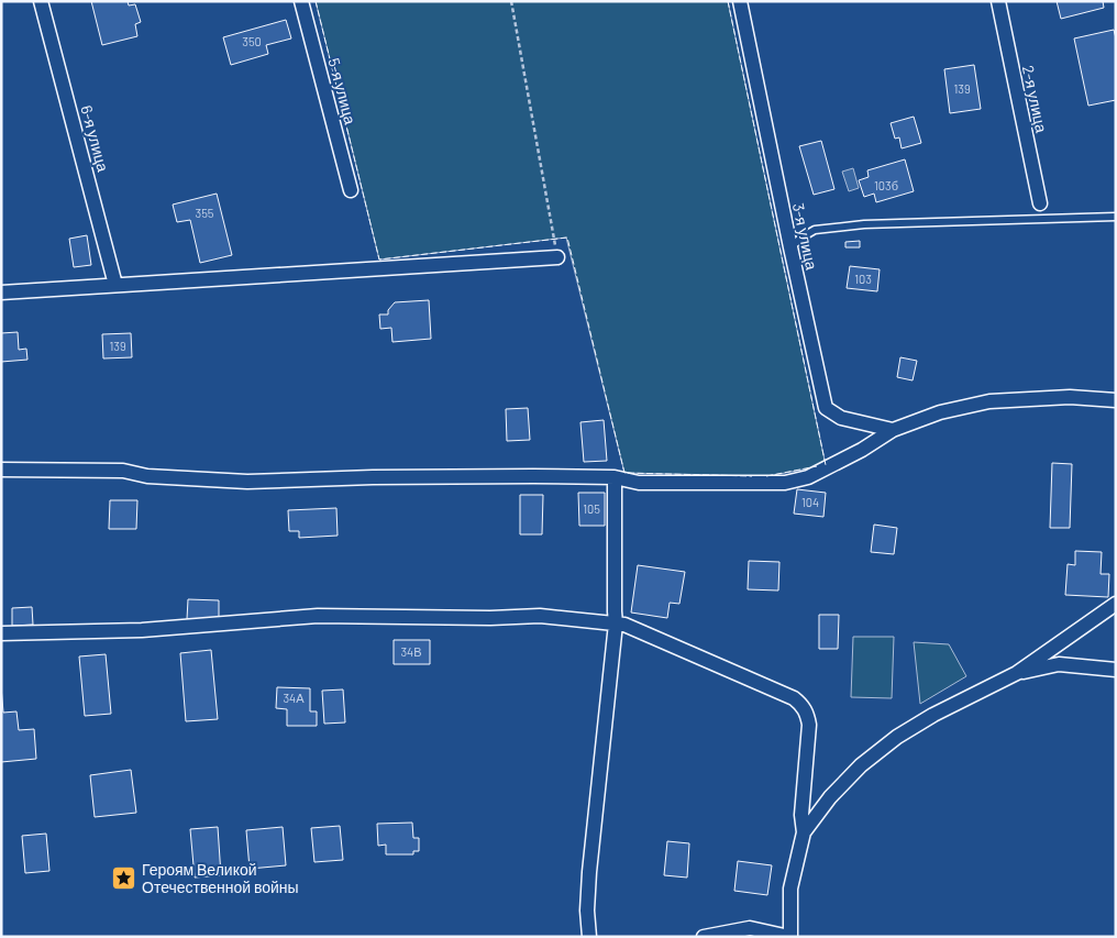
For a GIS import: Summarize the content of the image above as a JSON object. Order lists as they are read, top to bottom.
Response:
{
  "streets": {
    "street": [
      "5-я улица",
      "2-я улица",
      "6-я улица",
      "3-я улица"
    ]
  },
  "places": {
    "place": ["Героям Великой Отечественной войны"]
  },
  "house_numbers": [
    "350",
    "139",
    "103б",
    "355",
    "103",
    "139",
    "104",
    "105",
    "34В",
    "34А"
  ]
}
